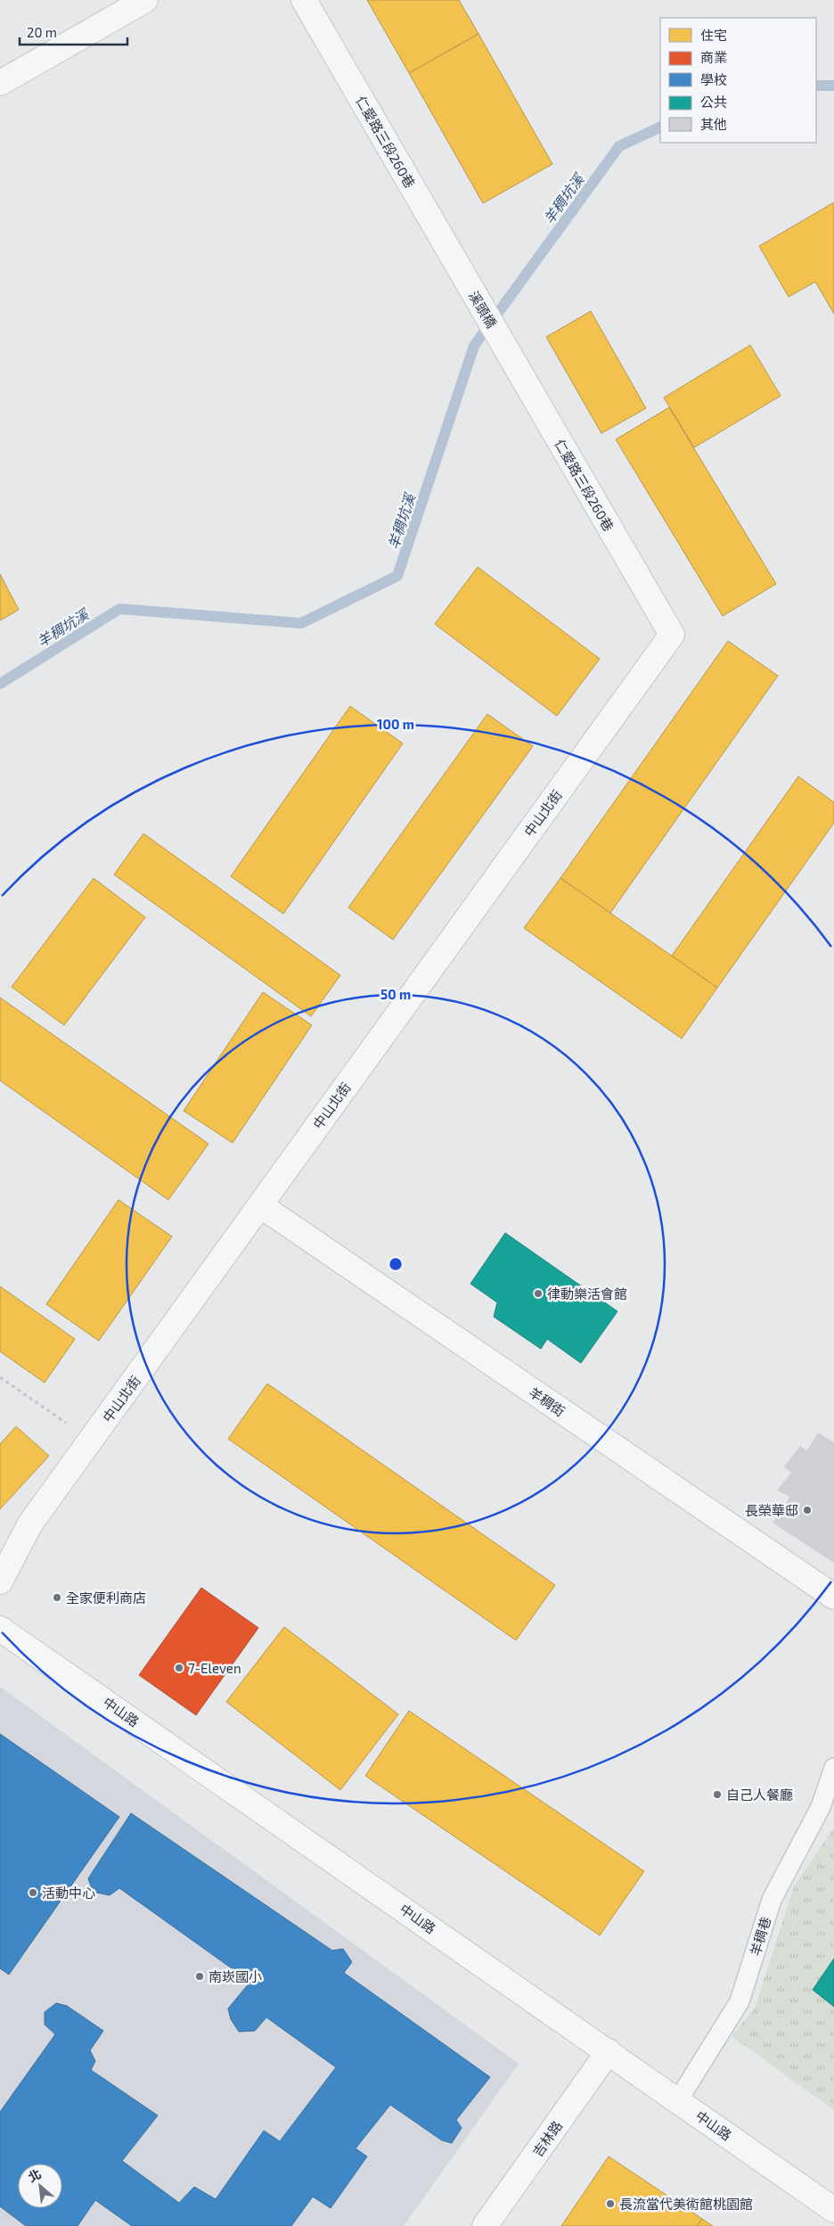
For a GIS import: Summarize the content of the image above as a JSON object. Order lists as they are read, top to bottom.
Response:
{
  "streets": {
    "street": [
      "仁愛路三段260巷",
      "溪頭橋",
      "中山北街",
      "羊稠街",
      "中山路",
      "吉林路"
    ],
    "lane": ["羊稠巷"]
  },
  "crossings": [
    ["仁愛路三段260巷", "溪頭橋"],
    ["仁愛路三段260巷", "中山北街"],
    ["中山北街", "羊稠街"],
    ["中山路", "羊稠巷"],
    ["中山路", "吉林路"]
  ],
  "water": ["羊稠坑溪"],
  "places": [
    "律動樂活會館",
    "長榮華邸",
    "全家便利商店",
    "7-Eleven",
    "自己人餐廳",
    "活動中心",
    "南崁國小",
    "長流當代美術館桃園館"
  ],
  "legend": [
    "住宅",
    "商業",
    "學校",
    "公共",
    "其他"
  ],
  "scale_bar": "20 m",
  "north": "top left",
  "rings": ["100 m", "50 m"]
}
